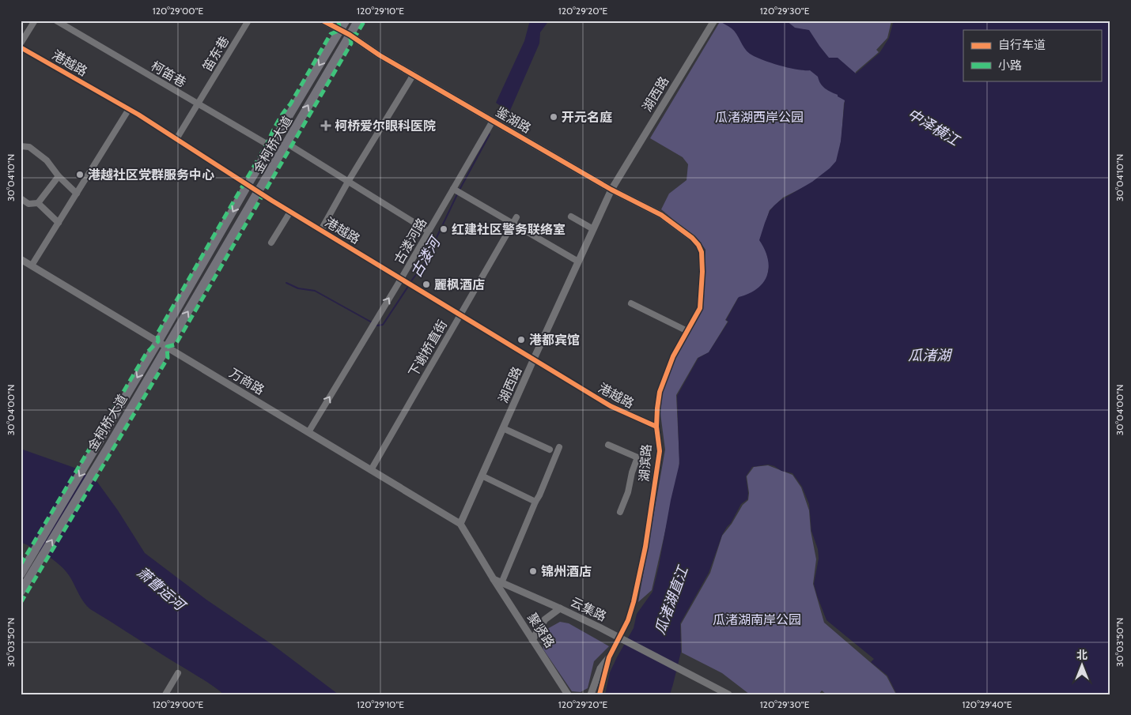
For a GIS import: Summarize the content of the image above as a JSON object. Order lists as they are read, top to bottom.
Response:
{
  "streets": {
    "main road": ["金柯桥大道"],
    "street": [
      "笛东巷",
      "港越路",
      "柯笛巷",
      "湖西路",
      "鉴湖路",
      "古溇河路",
      "下谢桥直街",
      "万商路",
      "湖滨路",
      "云集路",
      "聚贤路"
    ]
  },
  "crossings": [
    ["笛东巷", "港越路"],
    ["笛东巷", "柯笛巷"],
    ["港越路", "湖西路"],
    ["港越路", "金柯桥大道"],
    ["港越路", "古溇河路"],
    ["港越路", "下谢桥直街"],
    ["港越路", "湖滨路"],
    ["柯笛巷", "金柯桥大道"],
    ["湖西路", "鉴湖路"],
    ["湖西路", "万商路"],
    ["鉴湖路", "金柯桥大道"],
    ["鉴湖路", "古溇河路"],
    ["鉴湖路", "湖滨路"],
    ["金柯桥大道", "万商路"],
    ["古溇河路", "万商路"],
    ["下谢桥直街", "万商路"],
    ["云集路", "聚贤路"]
  ],
  "one_way": ["古溇河路"],
  "water": [
    "中泽横江",
    "古溇河",
    "瓜渚湖",
    "萧曹运河",
    "瓜渚湖直江"
  ],
  "parks": ["瓜渚湖西岸公园", "瓜渚湖南岸公园"],
  "places": {
    "other": [
      "开元名庭",
      "港越社区党群服务中心",
      "红建社区警务联络室",
      "麗枫酒店",
      "港都宾馆",
      "锦州酒店"
    ],
    "health": ["柯桥爱尔眼科医院"]
  },
  "legend": ["自行车道", "小路"],
  "north": "top",
  "coordinates": [
    "120°29'00\"E",
    "120°29'10\"E",
    "120°29'20\"E",
    "120°29'30\"E",
    "30°04'10\"N",
    "30°04'00\"N",
    "30°03'50\"N",
    "120°29'40\"E"
  ]
}
